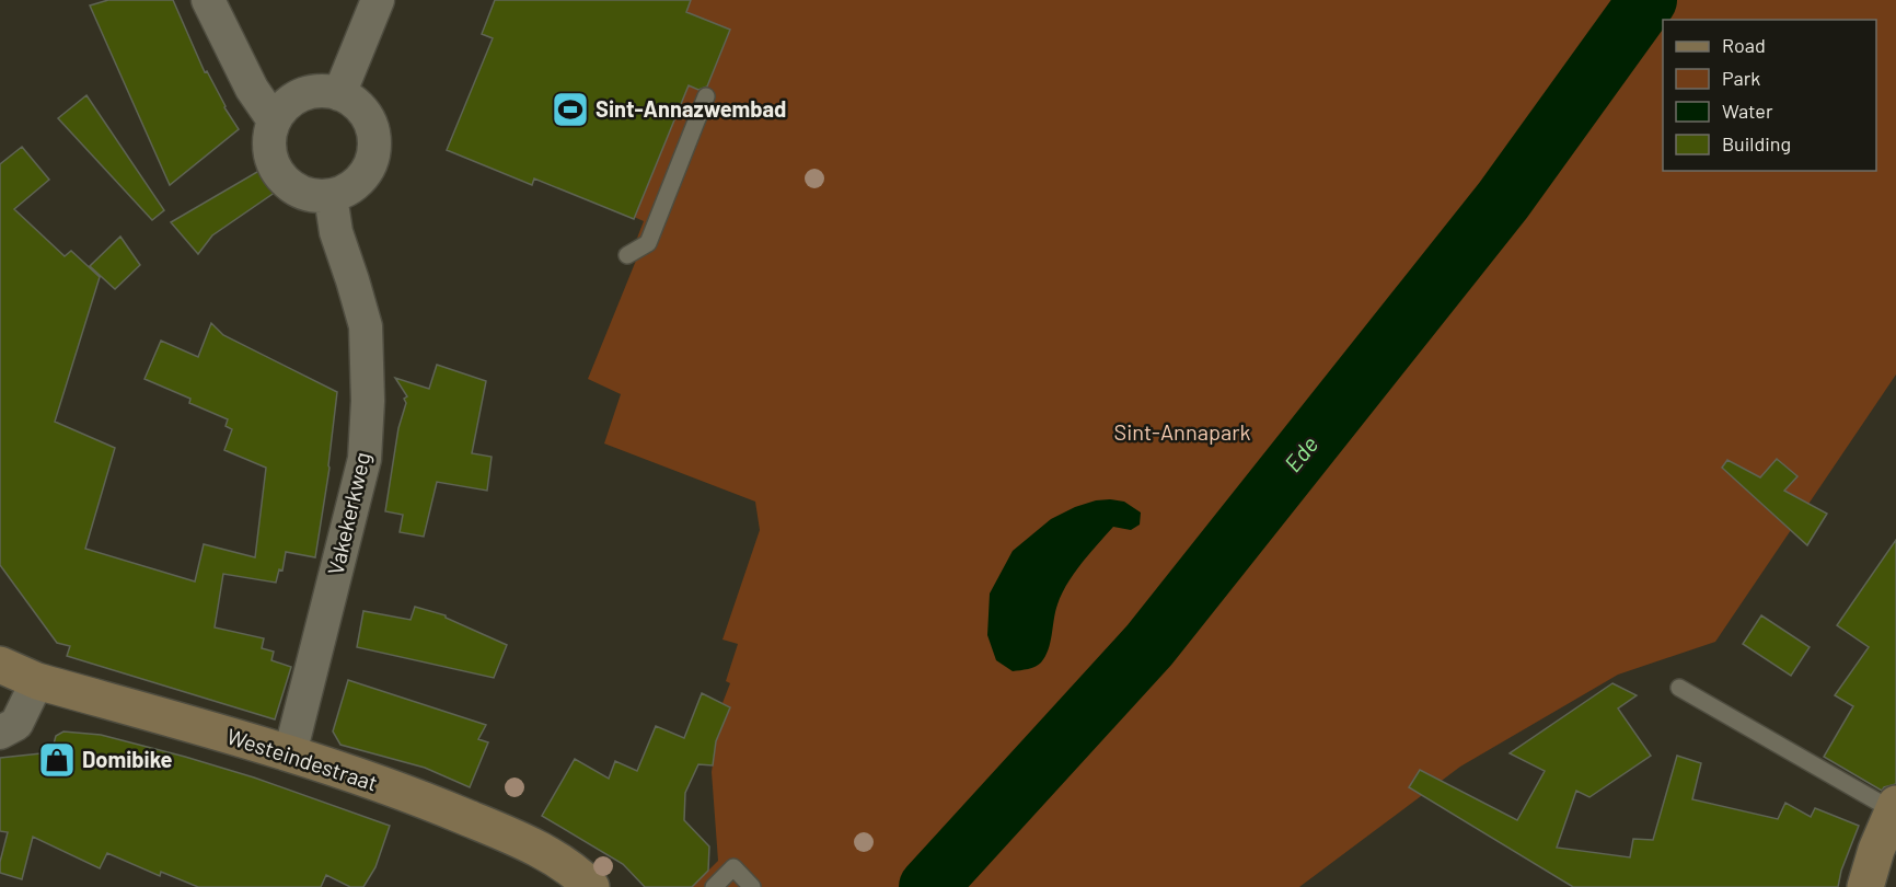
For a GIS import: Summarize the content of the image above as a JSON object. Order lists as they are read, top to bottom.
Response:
{
  "streets": {
    "street": ["Vakekerkweg", "Westeindestraat"]
  },
  "crossings": [
    ["Vakekerkweg", "Westeindestraat"]
  ],
  "water": ["Ede"],
  "parks": ["Sint-Annapark"],
  "places": {
    "sports": ["Sint-Annazwembad"],
    "shop": ["Domibike"]
  },
  "legend": [
    "Road",
    "Park",
    "Water",
    "Building"
  ]
}
